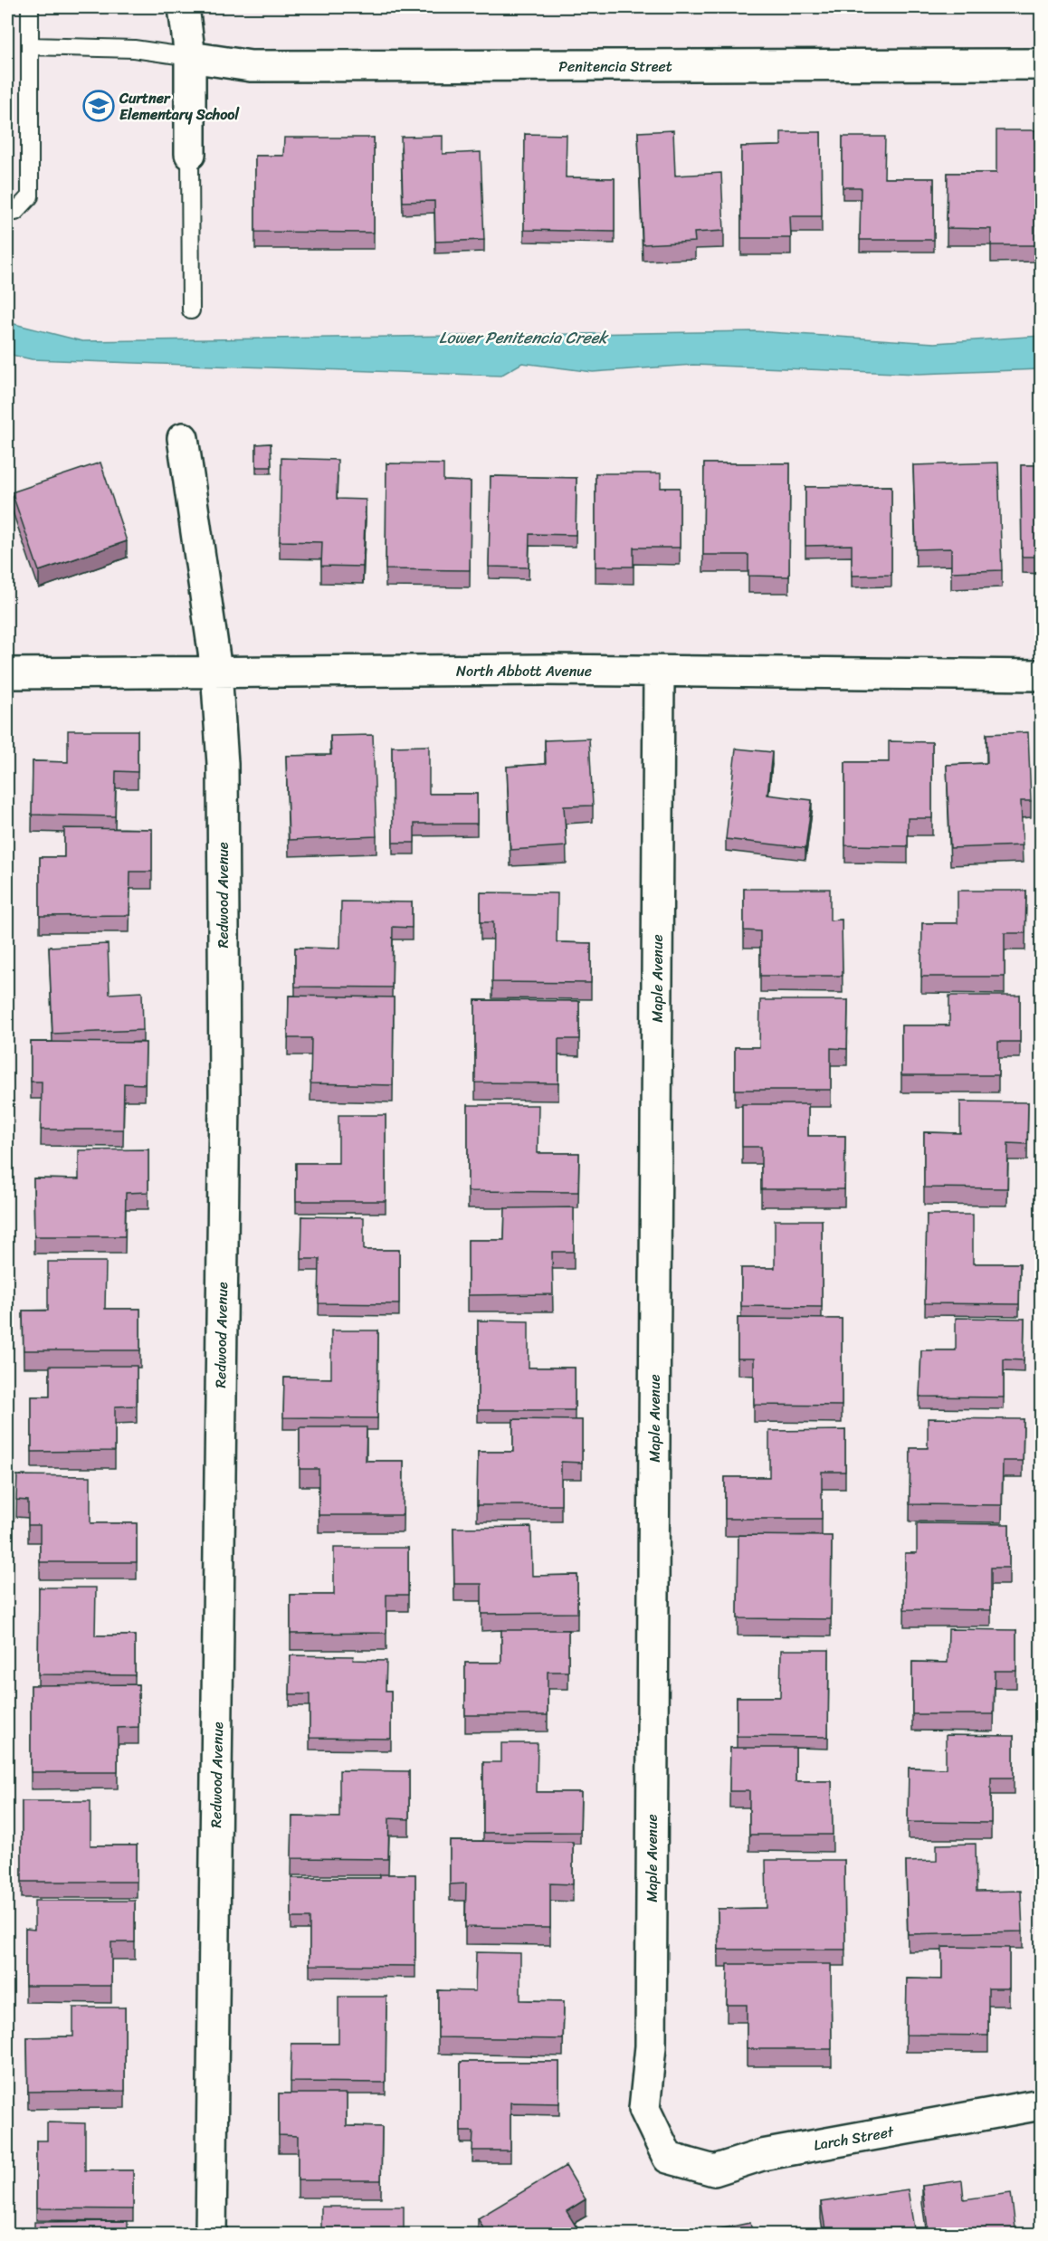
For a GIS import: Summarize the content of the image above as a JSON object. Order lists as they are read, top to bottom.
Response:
{
  "streets": {
    "street": [
      "Penitencia Street",
      "North Abbott Avenue",
      "Redwood Avenue",
      "Maple Avenue",
      "Larch Street"
    ]
  },
  "crossings": [
    ["North Abbott Avenue", "Redwood Avenue"],
    ["North Abbott Avenue", "Maple Avenue"],
    ["Maple Avenue", "Larch Street"]
  ],
  "water": ["Lower Penitencia Creek"],
  "places": {
    "school or university": ["Curtner Elementary School"]
  }
}
